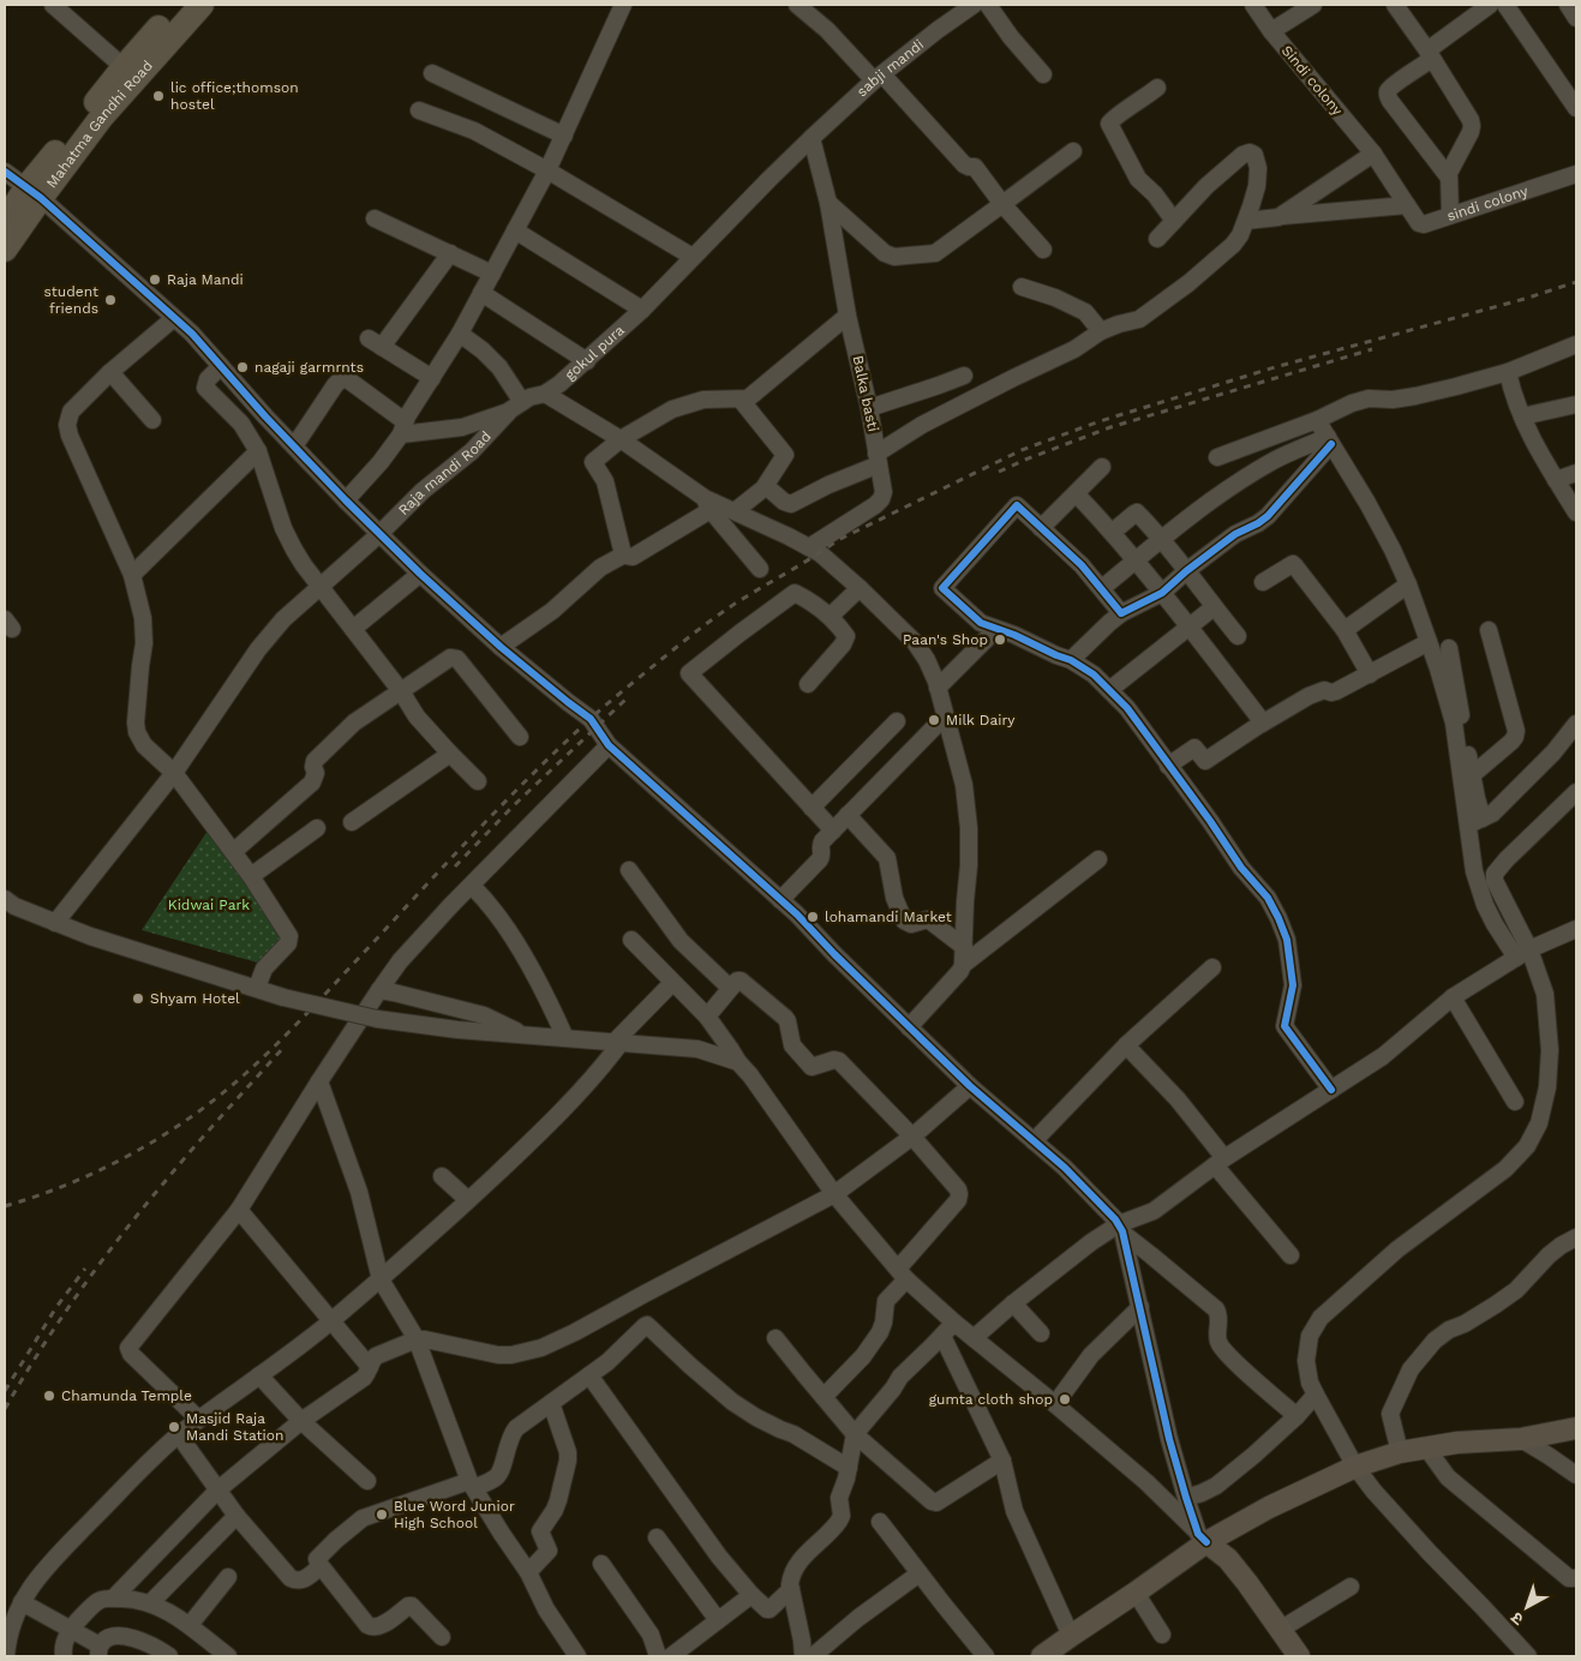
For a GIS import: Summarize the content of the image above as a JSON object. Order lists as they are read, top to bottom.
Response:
{
  "streets": {
    "highway": ["Mahatma Gandhi Road"],
    "street": [
      "sabji mandi",
      "Sindi colony",
      "sindi colony",
      "gokul pura",
      "Balka basti",
      "Raja mandi Road"
    ]
  },
  "crossings": [
    ["sabji mandi", "gokul pura"],
    ["sabji mandi", "Balka basti"],
    ["Sindi colony", "sindi colony"],
    ["gokul pura", "Balka basti"],
    ["gokul pura", "Raja mandi Road"]
  ],
  "parks": ["Kidwai Park"],
  "places": [
    "lic office;thomson hostel",
    "Raja Mandi",
    "student friends",
    "nagaji garmrnts",
    "Paan's Shop",
    "Milk Dairy",
    "lohamandi Market",
    "Shyam Hotel",
    "Chamunda Temple",
    "gumta cloth shop",
    "Masjid Raja Mandi Station",
    "Blue Word Junior High School"
  ],
  "north": "bottom left"
}
